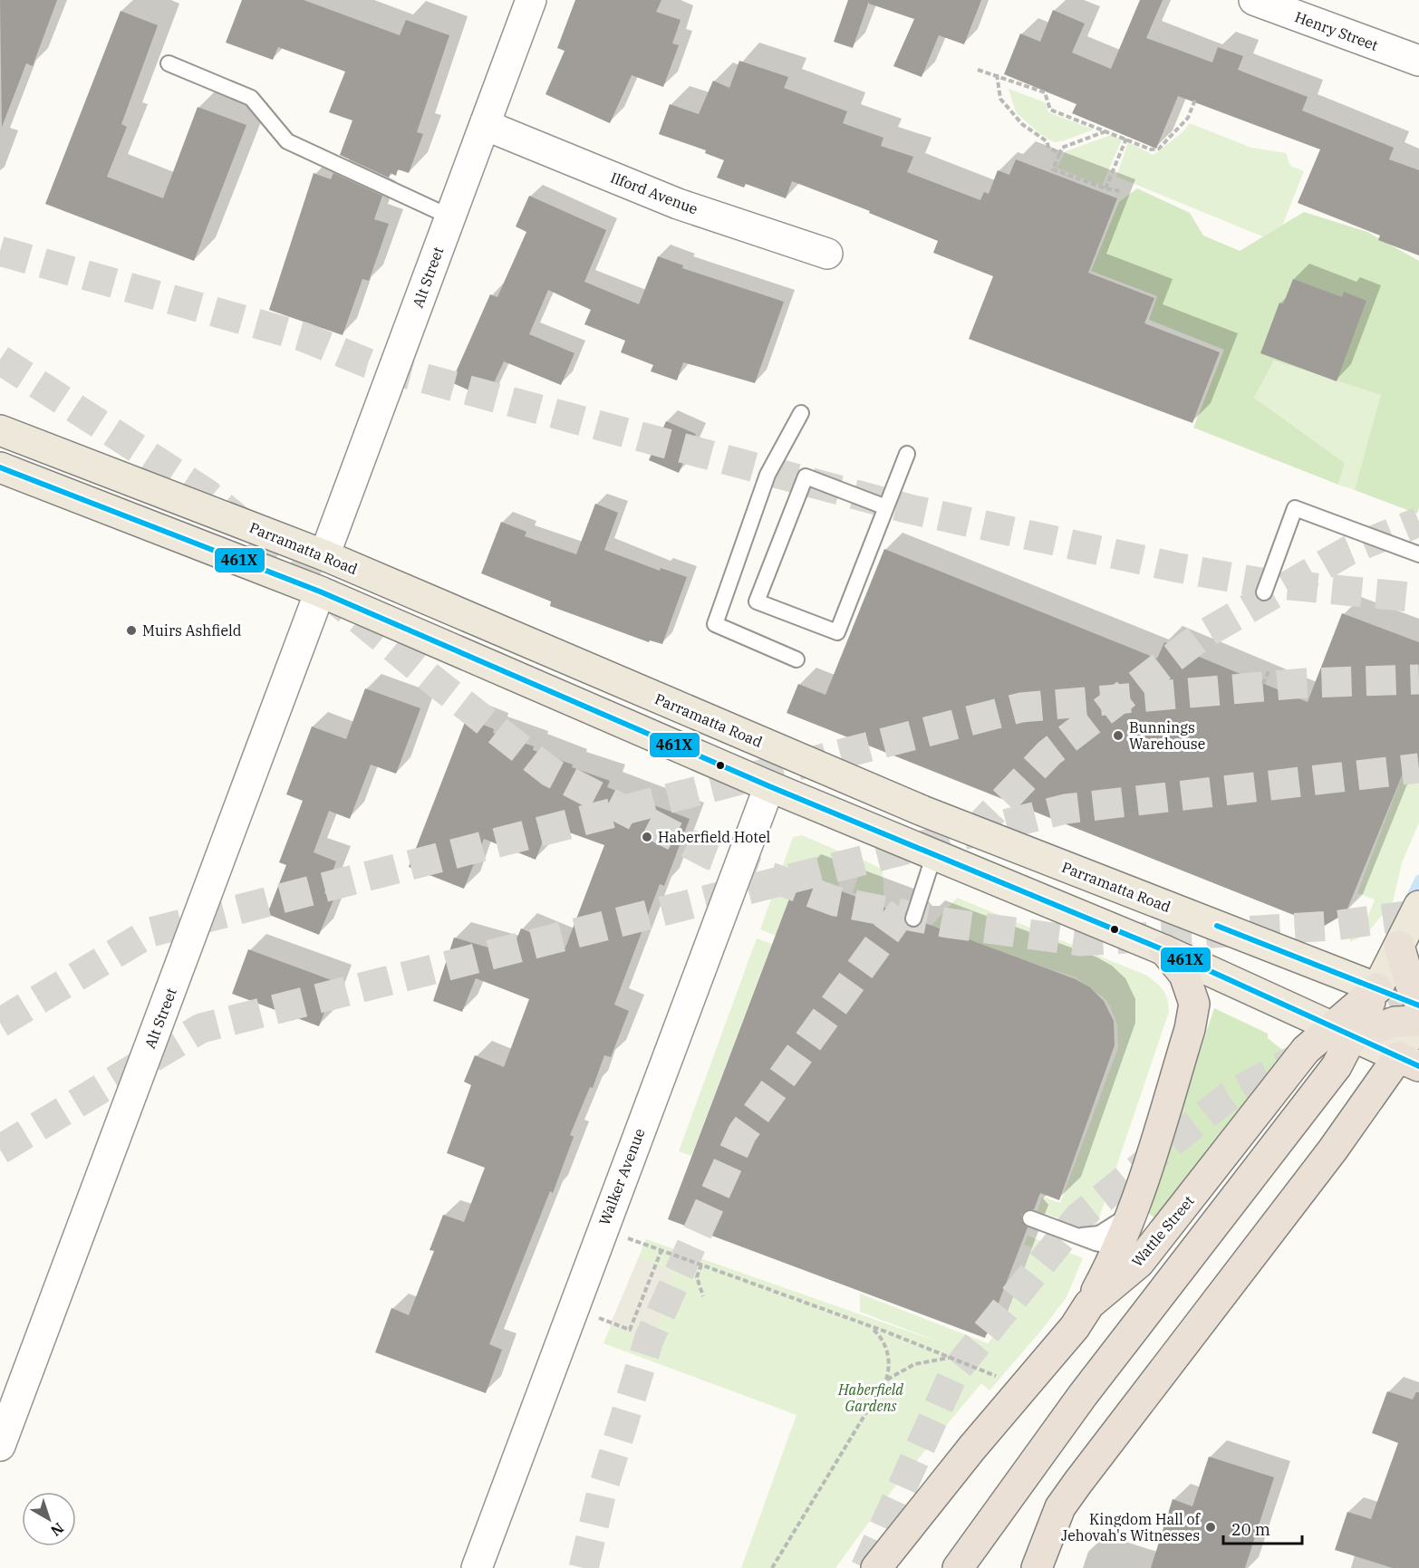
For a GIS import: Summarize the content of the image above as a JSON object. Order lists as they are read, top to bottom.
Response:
{
  "streets": {
    "highway": ["Parramatta Road", "Wattle Street"],
    "street": [
      "Henry Street",
      "Ilford Avenue",
      "Alt Street",
      "Walker Avenue"
    ]
  },
  "crossings": [
    ["Ilford Avenue", "Alt Street"],
    ["Alt Street", "Parramatta Road"],
    ["Parramatta Road", "Wattle Street"]
  ],
  "parks": ["Haberfield Gardens"],
  "places": [
    "Muirs Ashfield",
    "Bunnings Warehouse",
    "Haberfield Hotel",
    "Kingdom Hall of Jehovah's Witnesses"
  ],
  "lines": ["transit line 461X"],
  "scale_bar": "20 m",
  "north": "bottom right"
}
